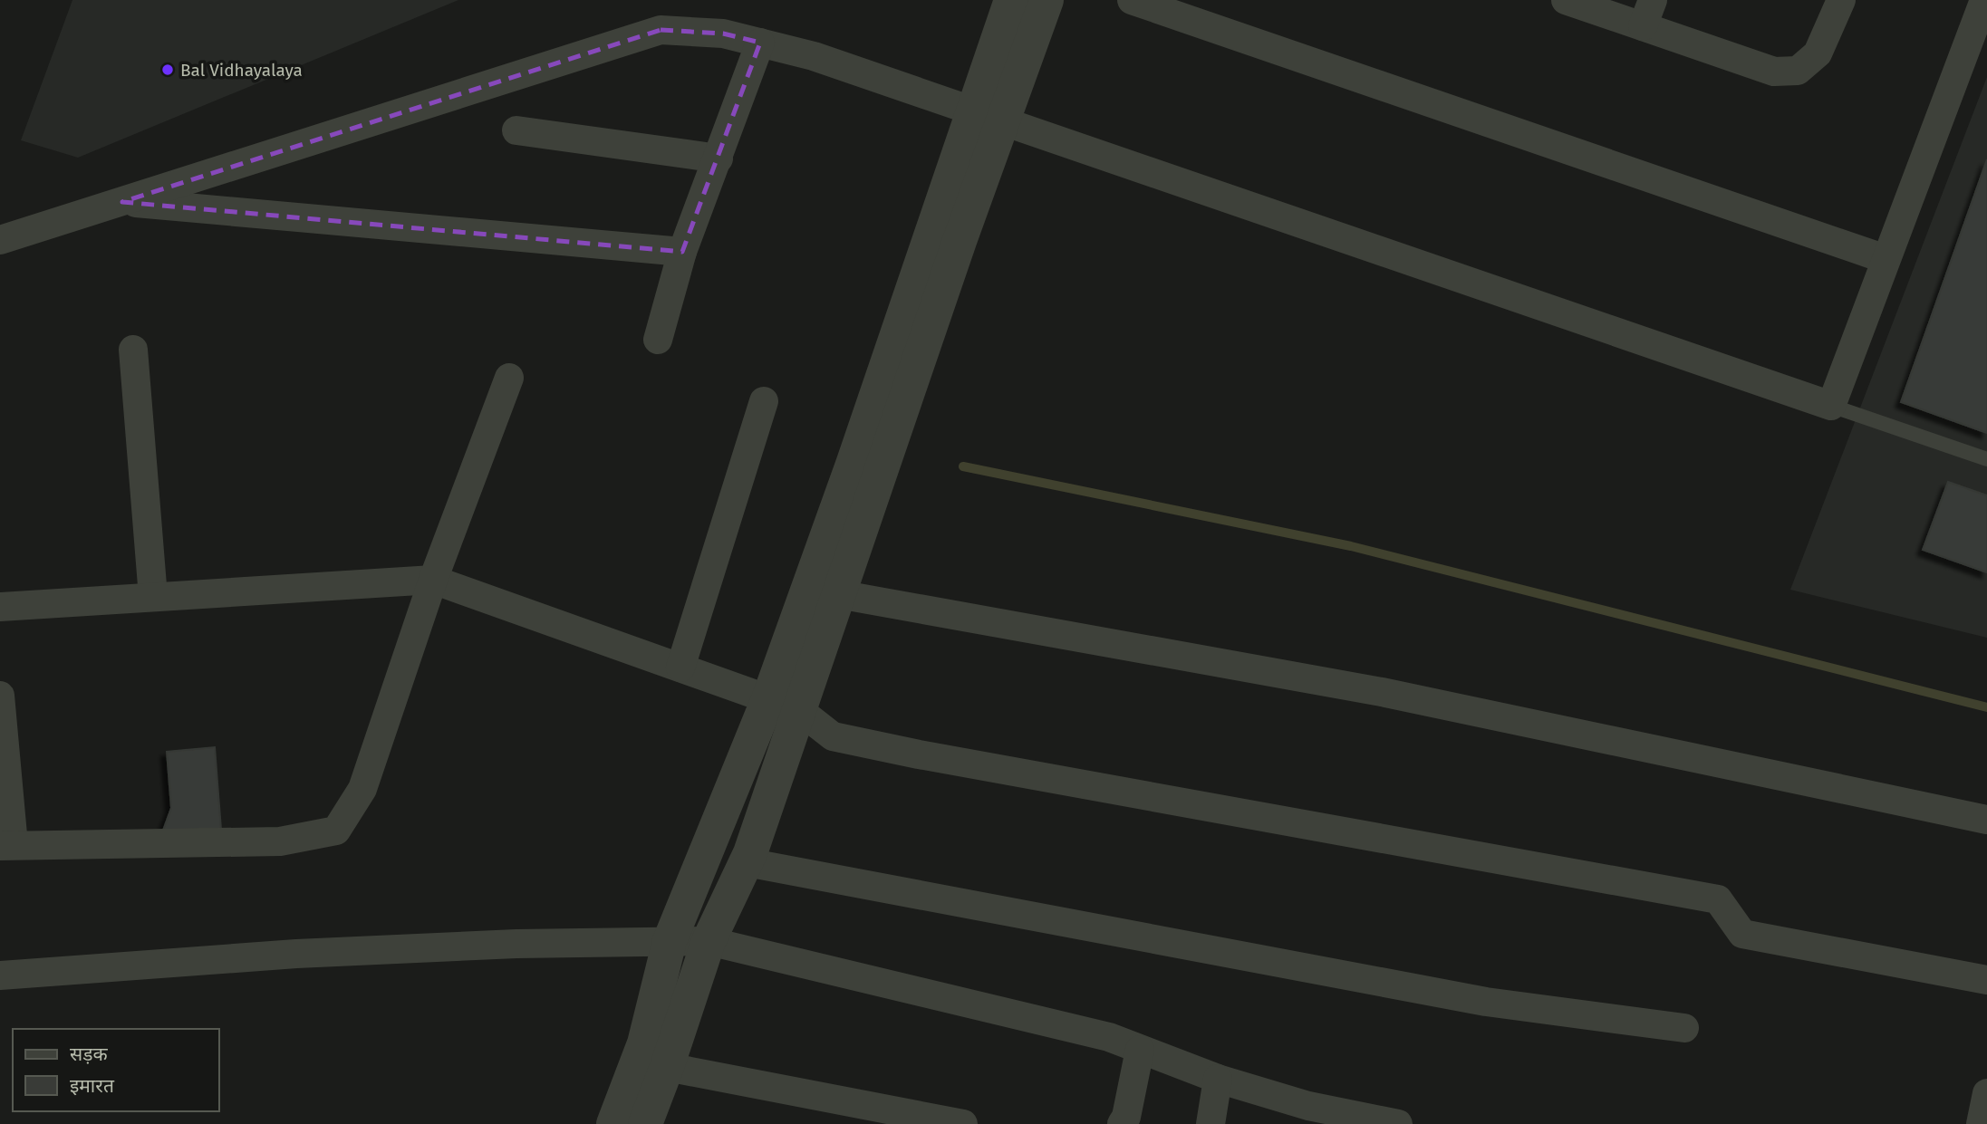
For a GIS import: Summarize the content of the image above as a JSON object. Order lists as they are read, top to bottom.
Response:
{
  "places": ["Bal Vidhayalaya"],
  "legend": ["सड़क", "इमारत"]
}
